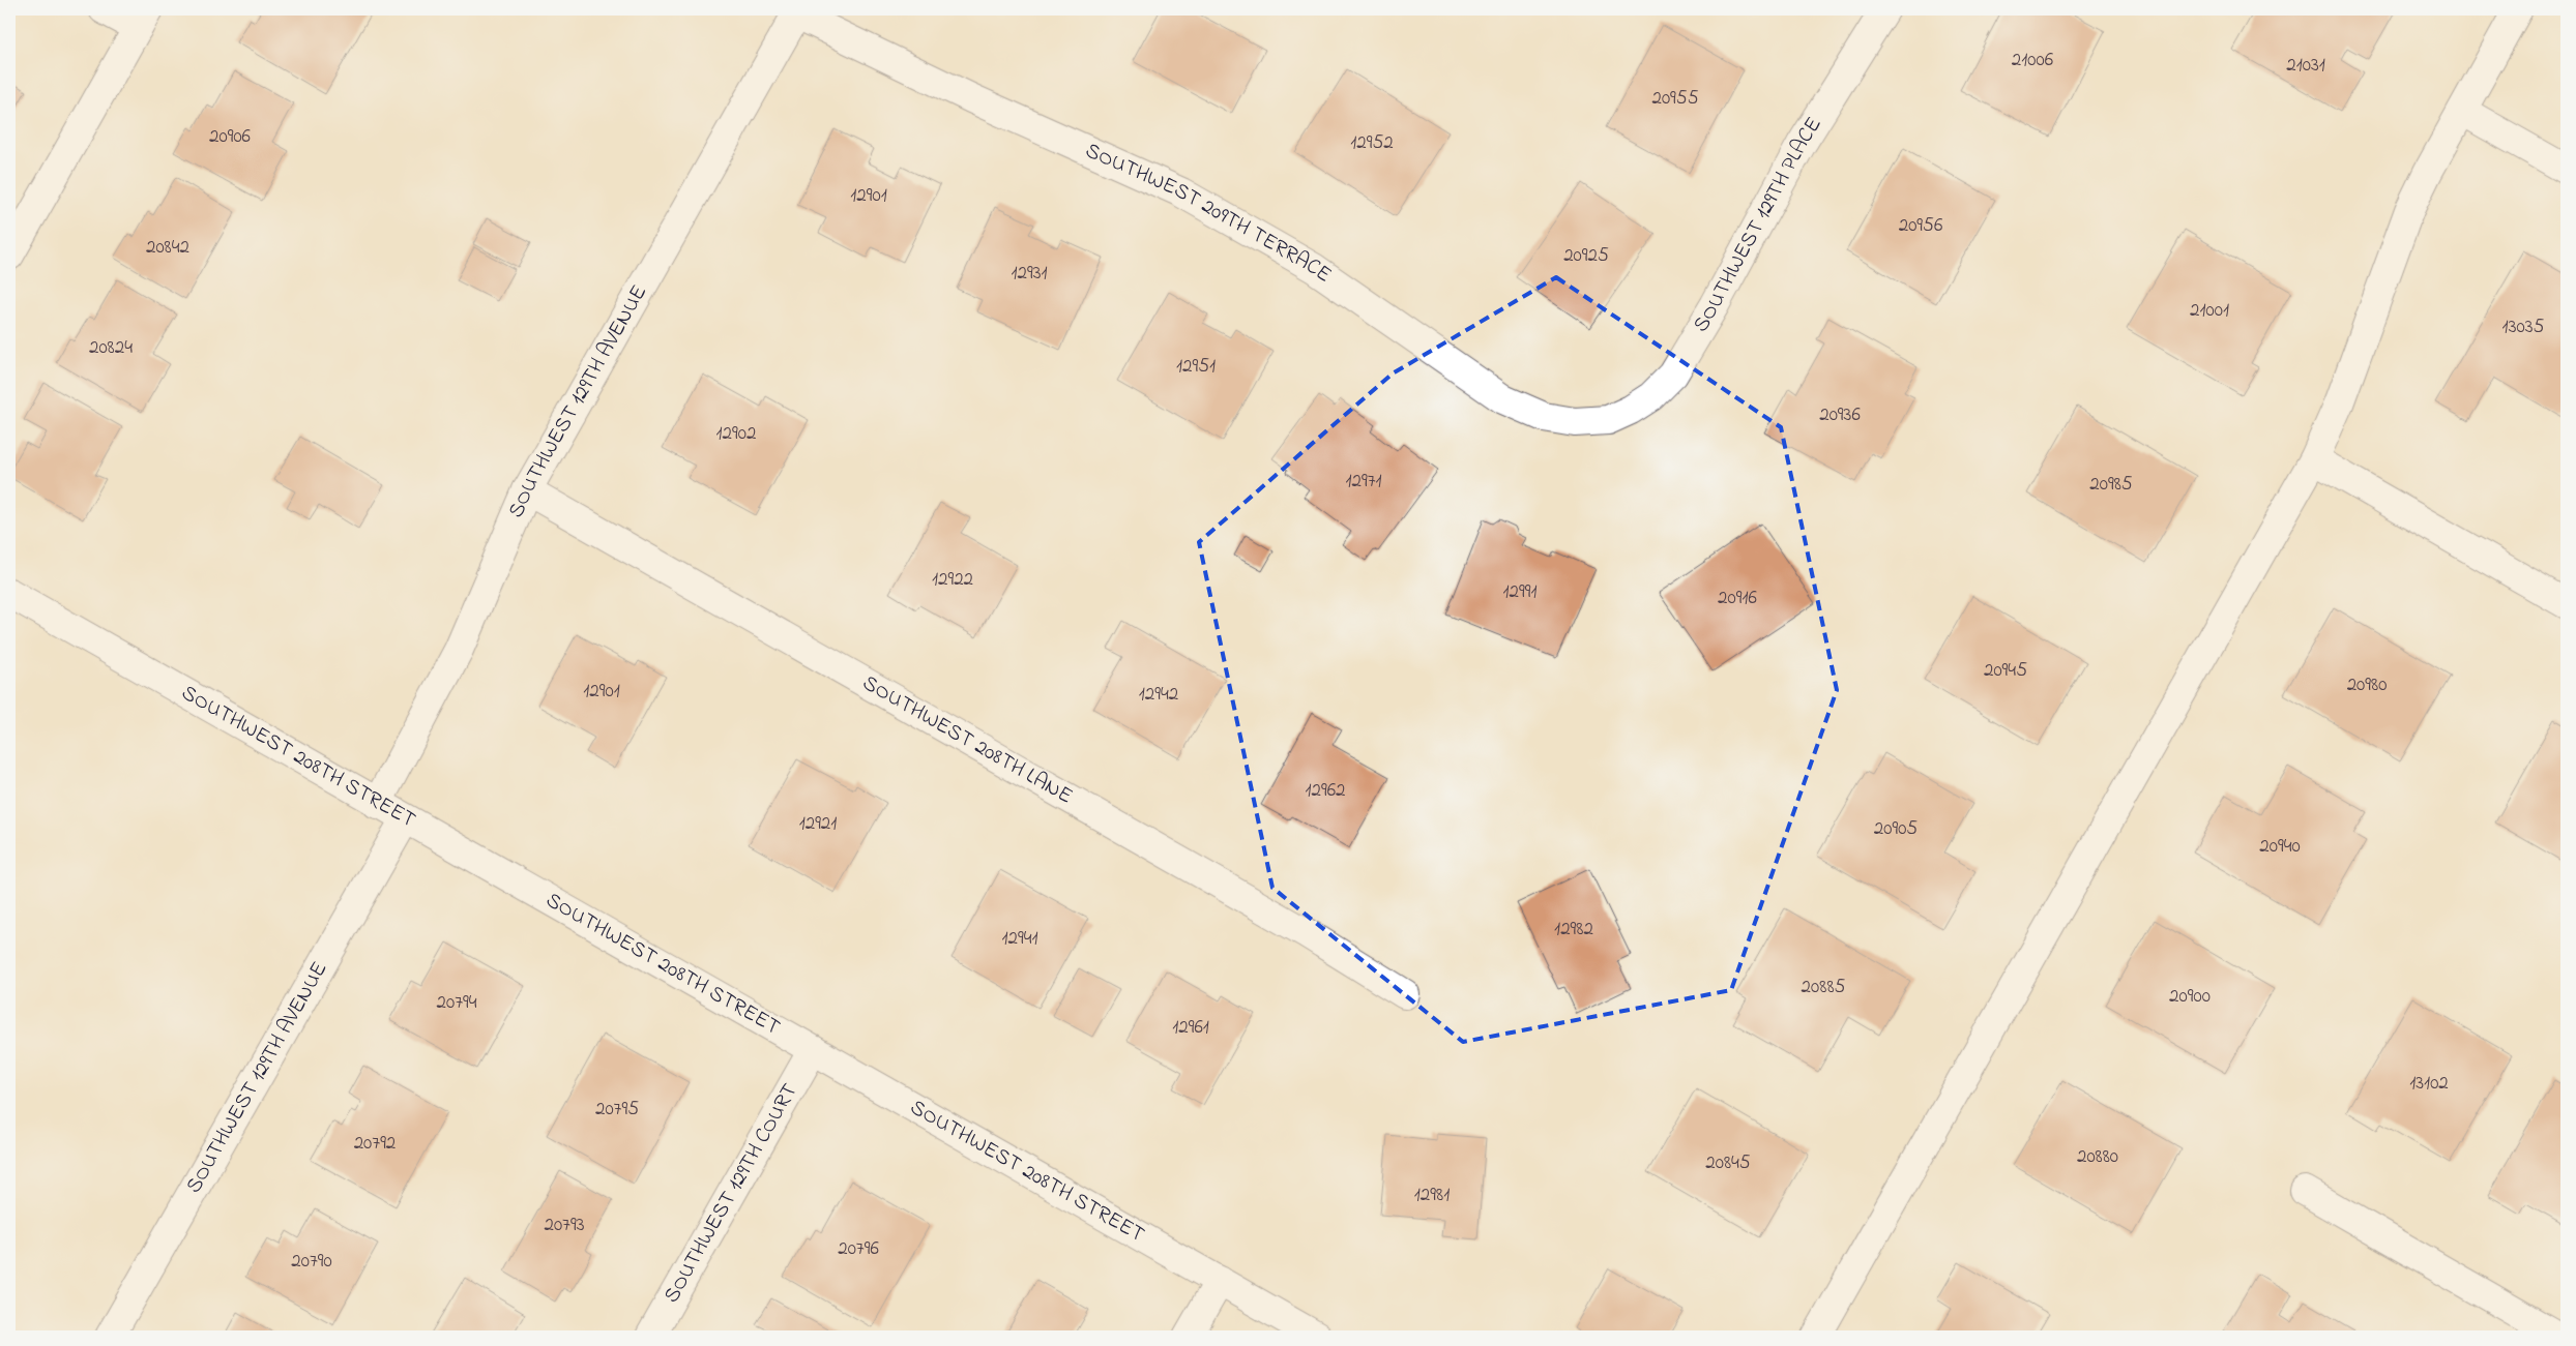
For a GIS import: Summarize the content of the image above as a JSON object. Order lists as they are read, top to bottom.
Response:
{
  "streets": {
    "street": [
      "SOUTHWEST 209TH TERRACE",
      "SOUTHWEST 129TH PLACE",
      "SOUTHWEST 129TH AVENUE",
      "SOUTHWEST 208TH LANE",
      "SOUTHWEST 208TH STREET",
      "SOUTHWEST 129TH COURT"
    ]
  },
  "crossings": [
    ["SOUTHWEST 209TH TERRACE", "SOUTHWEST 129TH PLACE"],
    ["SOUTHWEST 209TH TERRACE", "SOUTHWEST 129TH AVENUE"],
    ["SOUTHWEST 129TH AVENUE", "SOUTHWEST 208TH LANE"],
    ["SOUTHWEST 129TH AVENUE", "SOUTHWEST 208TH STREET"],
    ["SOUTHWEST 208TH STREET", "SOUTHWEST 129TH COURT"]
  ],
  "house_numbers": [
    "21006",
    "21031",
    "20955",
    "20906",
    "12952",
    "12901",
    "20956",
    "20842",
    "20925",
    "12931",
    "21001",
    "13035",
    "20824",
    "12951",
    "20936",
    "12902",
    "12971",
    "20985",
    "12922",
    "12991",
    "20916",
    "20945",
    "20980",
    "12901",
    "12942",
    "12962",
    "12921",
    "20905",
    "20940",
    "12982",
    "12941",
    "20885",
    "20900",
    "20794",
    "12961",
    "13102",
    "20795",
    "20792",
    "20880",
    "20845",
    "12981",
    "20793",
    "20796",
    "20790"
  ]
}
